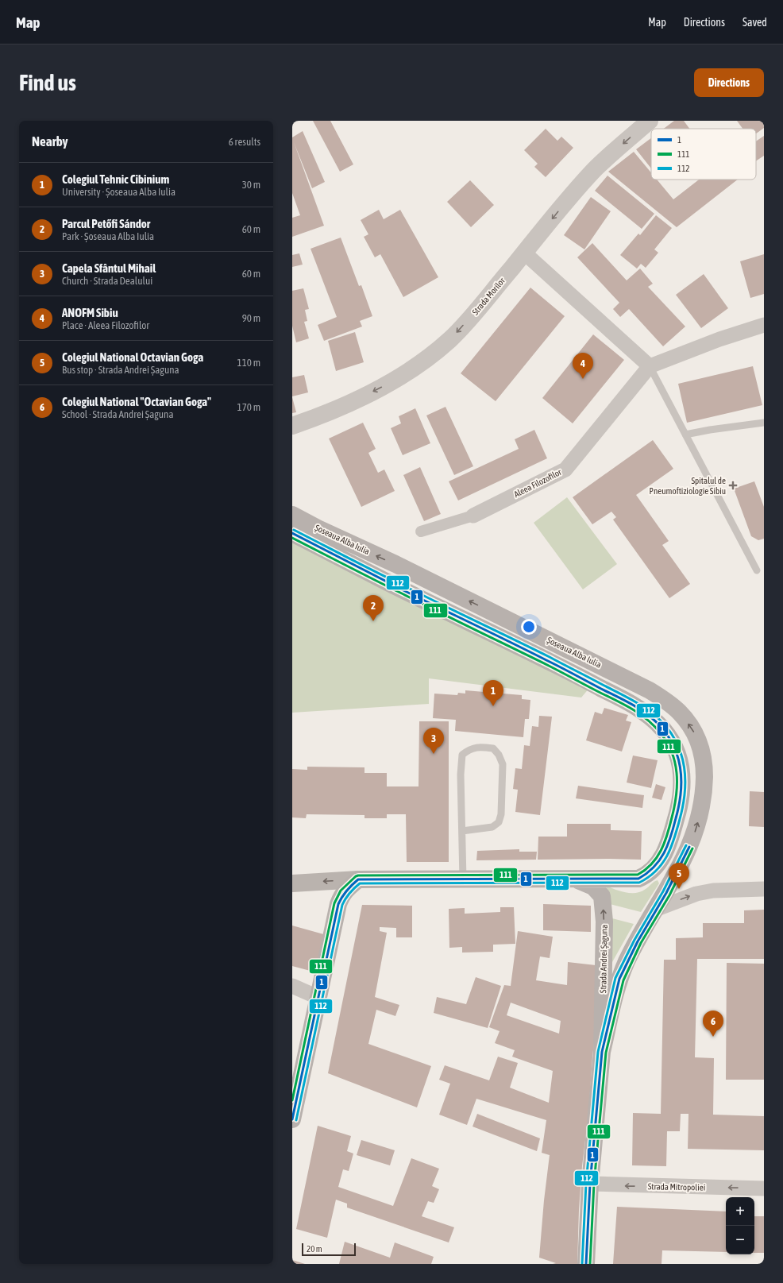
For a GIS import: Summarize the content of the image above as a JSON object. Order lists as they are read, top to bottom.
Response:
{
  "streets": {
    "main road": ["Șoseaua Alba Iulia", "Strada Andrei Șaguna"],
    "street": ["Strada Morilor", "Aleea Filozofilor", "Strada Mitropoliei"]
  },
  "crossings": [
    ["Șoseaua Alba Iulia", "Strada Andrei Șaguna"],
    ["Strada Andrei Șaguna", "Strada Mitropoliei"]
  ],
  "one_way": ["Strada Morilor", "Șoseaua Alba Iulia", "Strada Mitropoliei"],
  "places": {
    "health": ["Spitalul de Pneumoftiziologie Sibiu"]
  },
  "lines": ["transit line 112", "transit line 1", "transit line 111"],
  "legend": ["1", "111", "112"],
  "scale_bar": "20 m",
  "page": {
    "header": "Map",
    "nav": ["Map", "Directions", "Saved"],
    "buttons": "Directions",
    "title": "Find us",
    "heading": ["Nearby", "6 results"],
    "list": [
      {
        "mark": "1",
        "name": "Colegiul Tehnic Cibinium",
        "note": "University · Șoseaua Alba Iulia",
        "value": "30 m"
      },
      {
        "mark": "2",
        "name": "Parcul Petőfi Sándor",
        "note": "Park · Șoseaua Alba Iulia",
        "value": "60 m"
      },
      {
        "mark": "3",
        "name": "Capela Sfântul Mihail",
        "note": "Church · Strada Dealului",
        "value": "60 m"
      },
      {
        "mark": "4",
        "name": "ANOFM Sibiu",
        "note": "Place · Aleea Filozofilor",
        "value": "90 m"
      },
      {
        "mark": "5",
        "name": "Colegiul National Octavian Goga",
        "note": "Bus stop · Strada Andrei Șaguna",
        "value": "110 m"
      },
      {
        "mark": "6",
        "name": "Colegiul National \"Octavian Goga\"",
        "note": "School · Strada Andrei Șaguna",
        "value": "170 m"
      }
    ],
    "pins": [
      "4",
      "2",
      "1",
      "3",
      "5",
      "6"
    ],
    "map_buttons": ["+", "−"],
    "scale": "20 m"
  }
}
